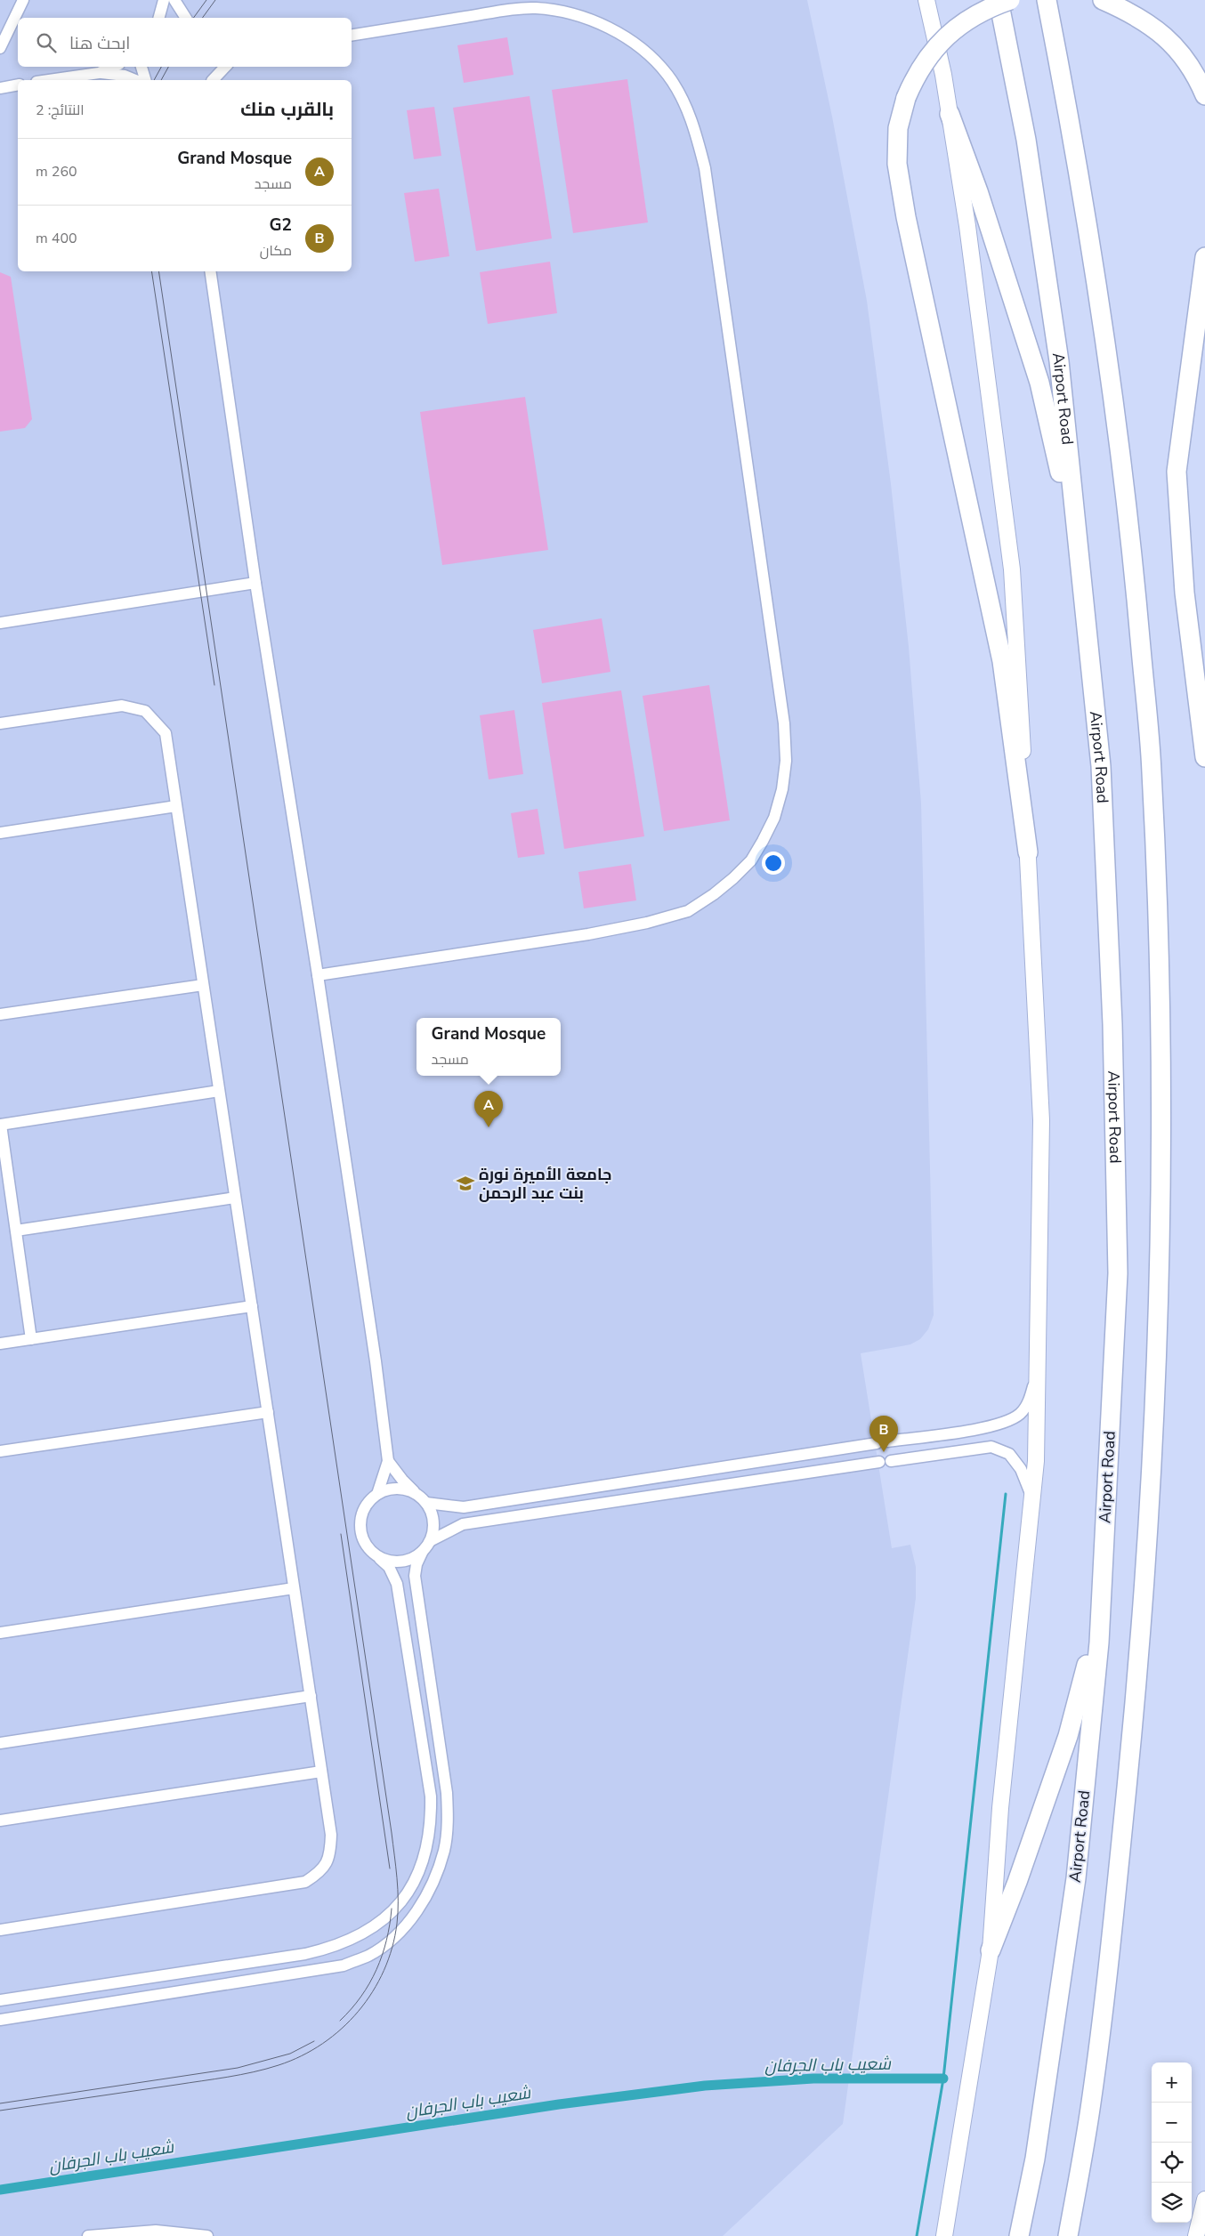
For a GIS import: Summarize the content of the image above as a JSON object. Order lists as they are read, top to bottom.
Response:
{
  "streets": {
    "highway": ["Airport Road"]
  },
  "water": ["شعيب باب الجرفان"],
  "places": {
    "school or university": ["جامعة الأميرة نورة بنت عبد الرحمن"]
  },
  "page": {
    "search": "ابحث هنا",
    "heading": ["بالقرب منك", "النتائج: 2"],
    "list": [
      {
        "mark": "A",
        "name": "Grand Mosque",
        "note": "مسجد",
        "value": "260 m"
      },
      {
        "mark": "B",
        "name": "G2",
        "note": "مكان",
        "value": "400 m"
      }
    ],
    "popup": ["Grand Mosque", "مسجد"],
    "pins": ["A", "B"],
    "map_buttons": ["+", "−"]
  }
}
